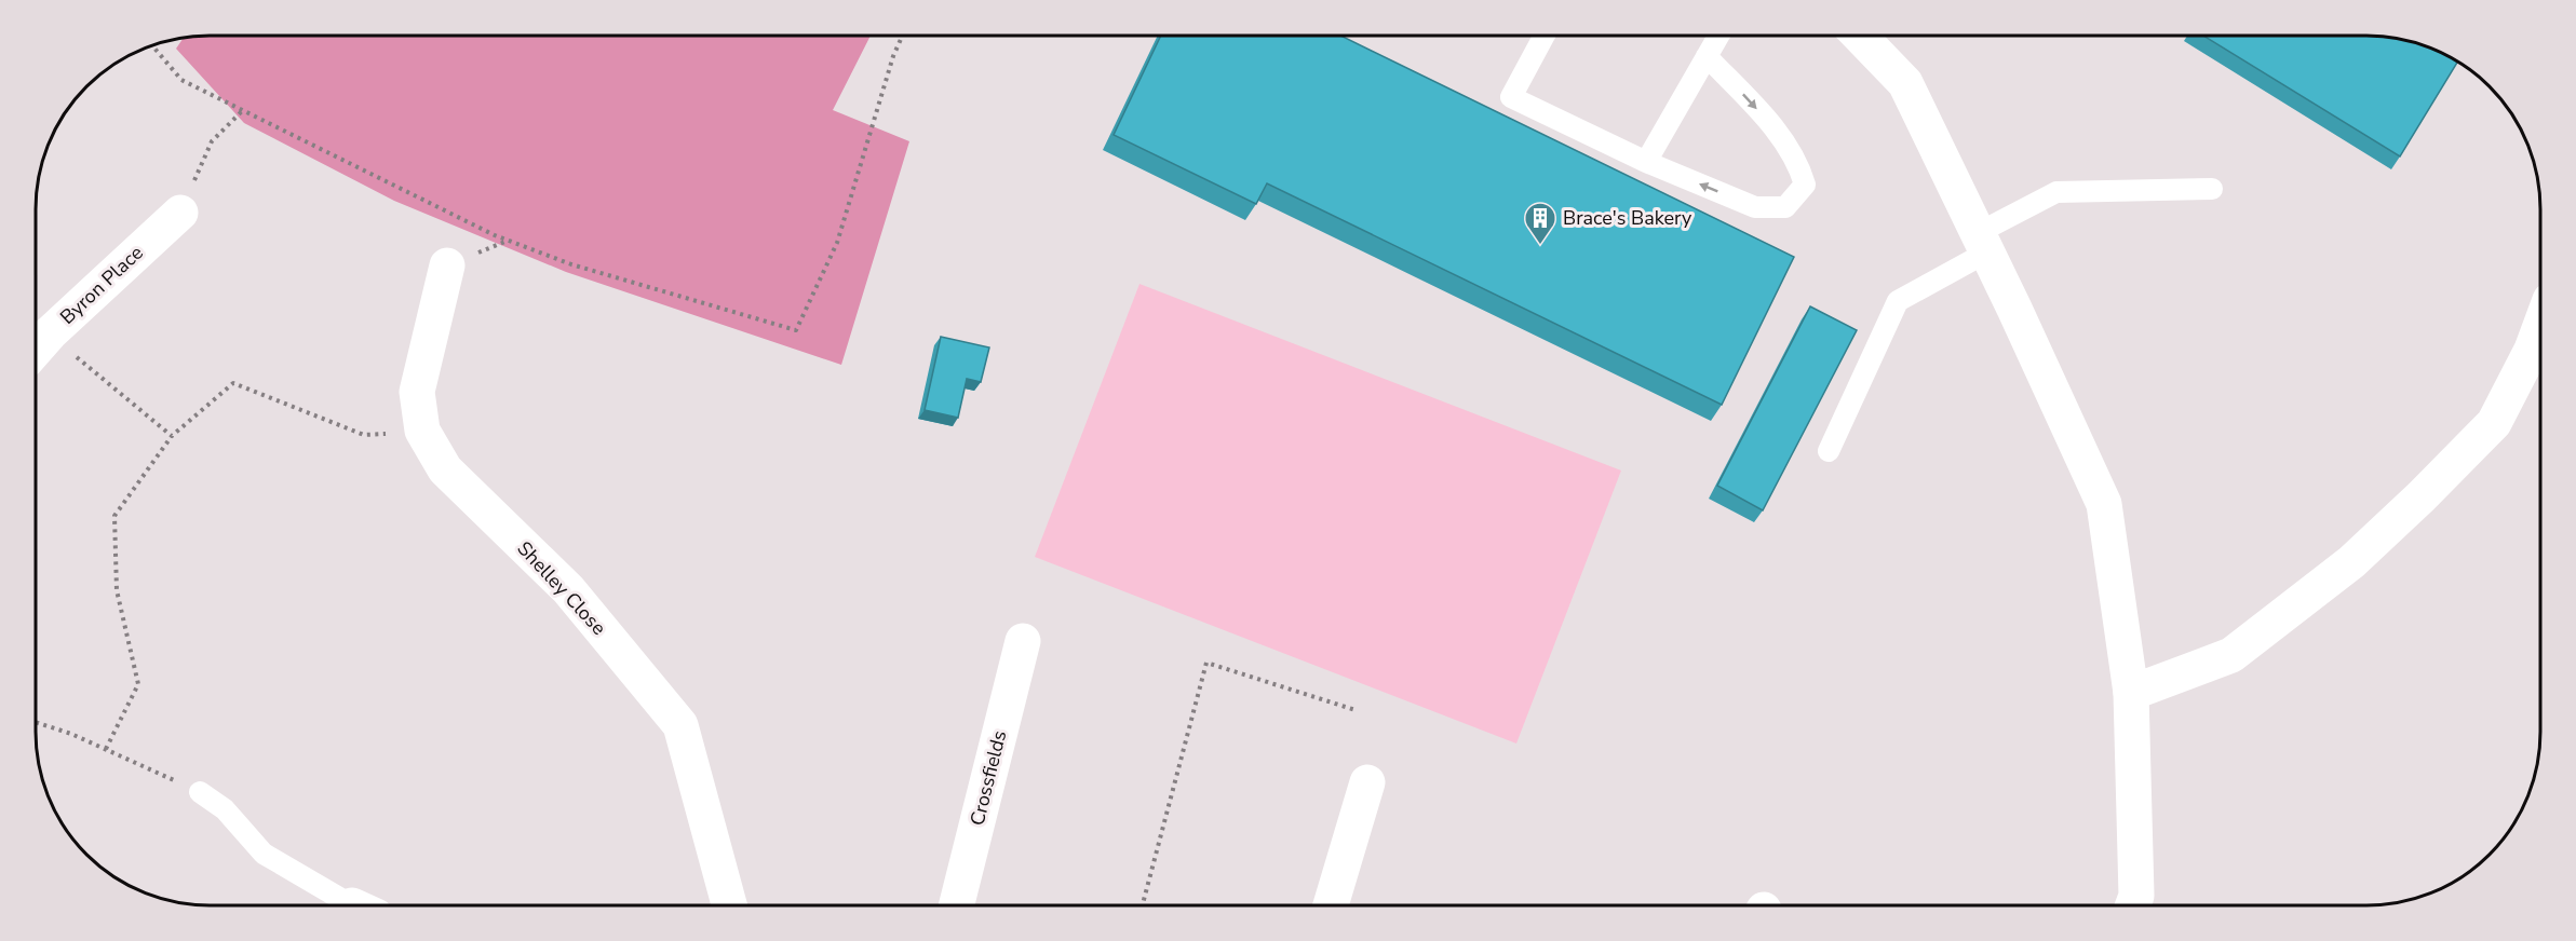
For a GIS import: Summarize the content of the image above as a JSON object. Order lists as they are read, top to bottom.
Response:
{
  "streets": {
    "street": ["Byron Place", "Shelley Close", "Crossfields"]
  },
  "places": {
    "building": ["Brace's Bakery"]
  }
}
